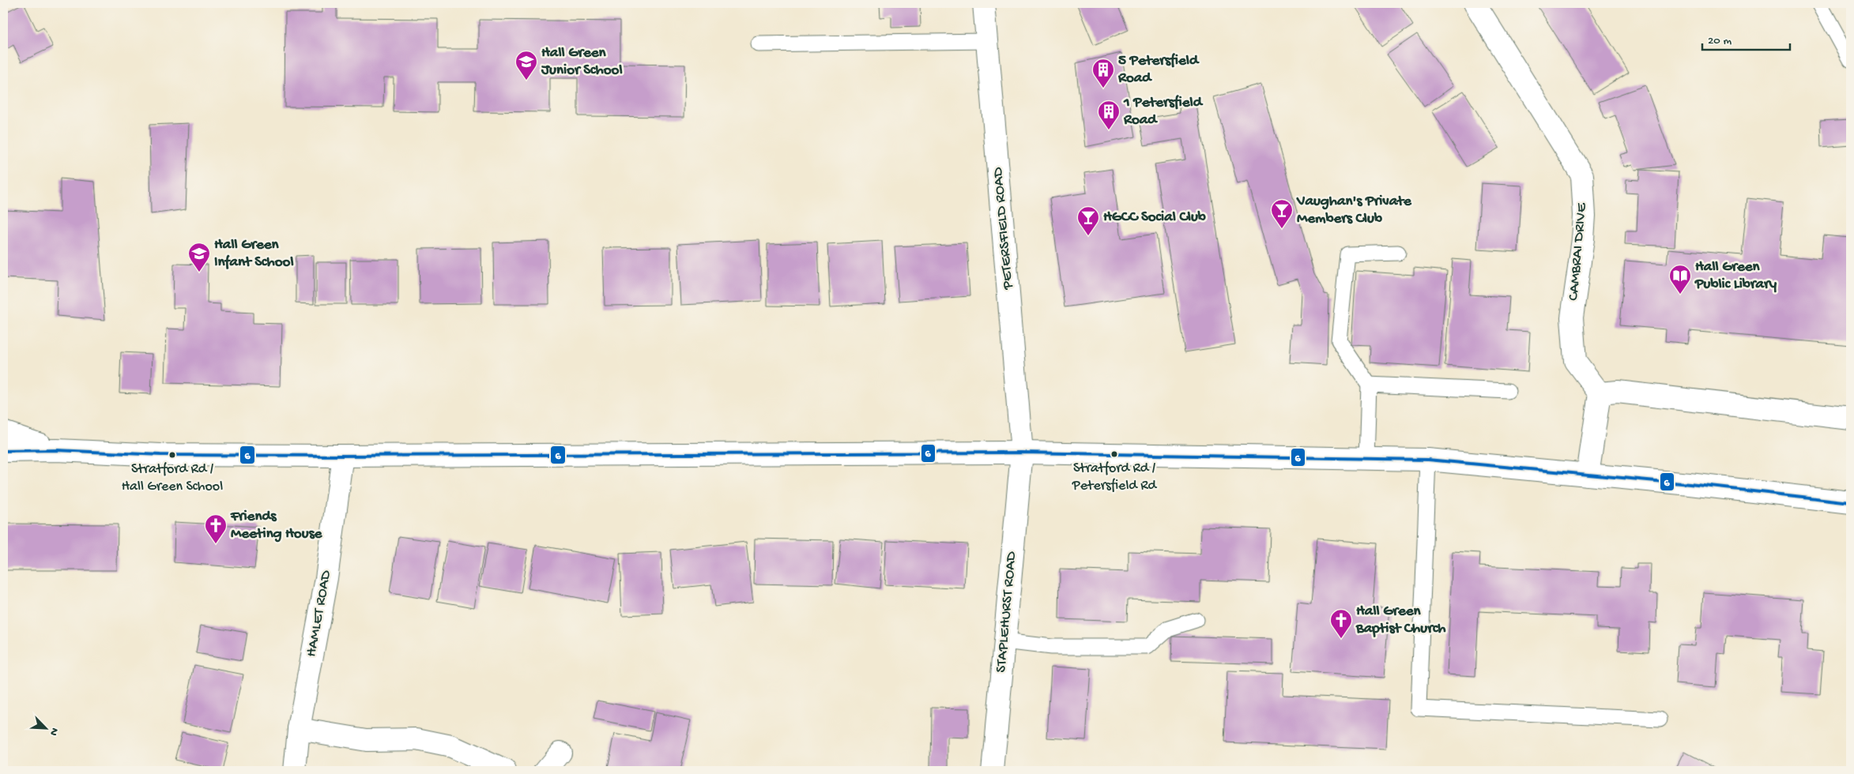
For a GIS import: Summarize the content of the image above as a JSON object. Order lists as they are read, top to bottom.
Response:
{
  "streets": {
    "main road": [
      "PETERSFIELD ROAD",
      "CAMBRAI DRIVE",
      "STAPLEHURST ROAD",
      "HAMLET ROAD"
    ]
  },
  "crossings": [
    ["PETERSFIELD ROAD", "STAPLEHURST ROAD"]
  ],
  "places": {
    "school or university": ["Hall Green Junior School", "Hall Green Infant School"],
    "building": ["5 Petersfield Road", "1 Petersfield Road"],
    "bar": ["Vaughan's Private Members Club", "HGCC Social Club"],
    "library": ["Hall Green Public Library"],
    "other": ["Stratford Rd / Petersfield Rd", "Stratford Rd / Hall Green School"],
    "church": ["Friends Meeting House", "Hall Green Baptist Church"]
  },
  "lines": ["transit line 6"],
  "scale_bar": "20 m",
  "north": "bottom right"
}
